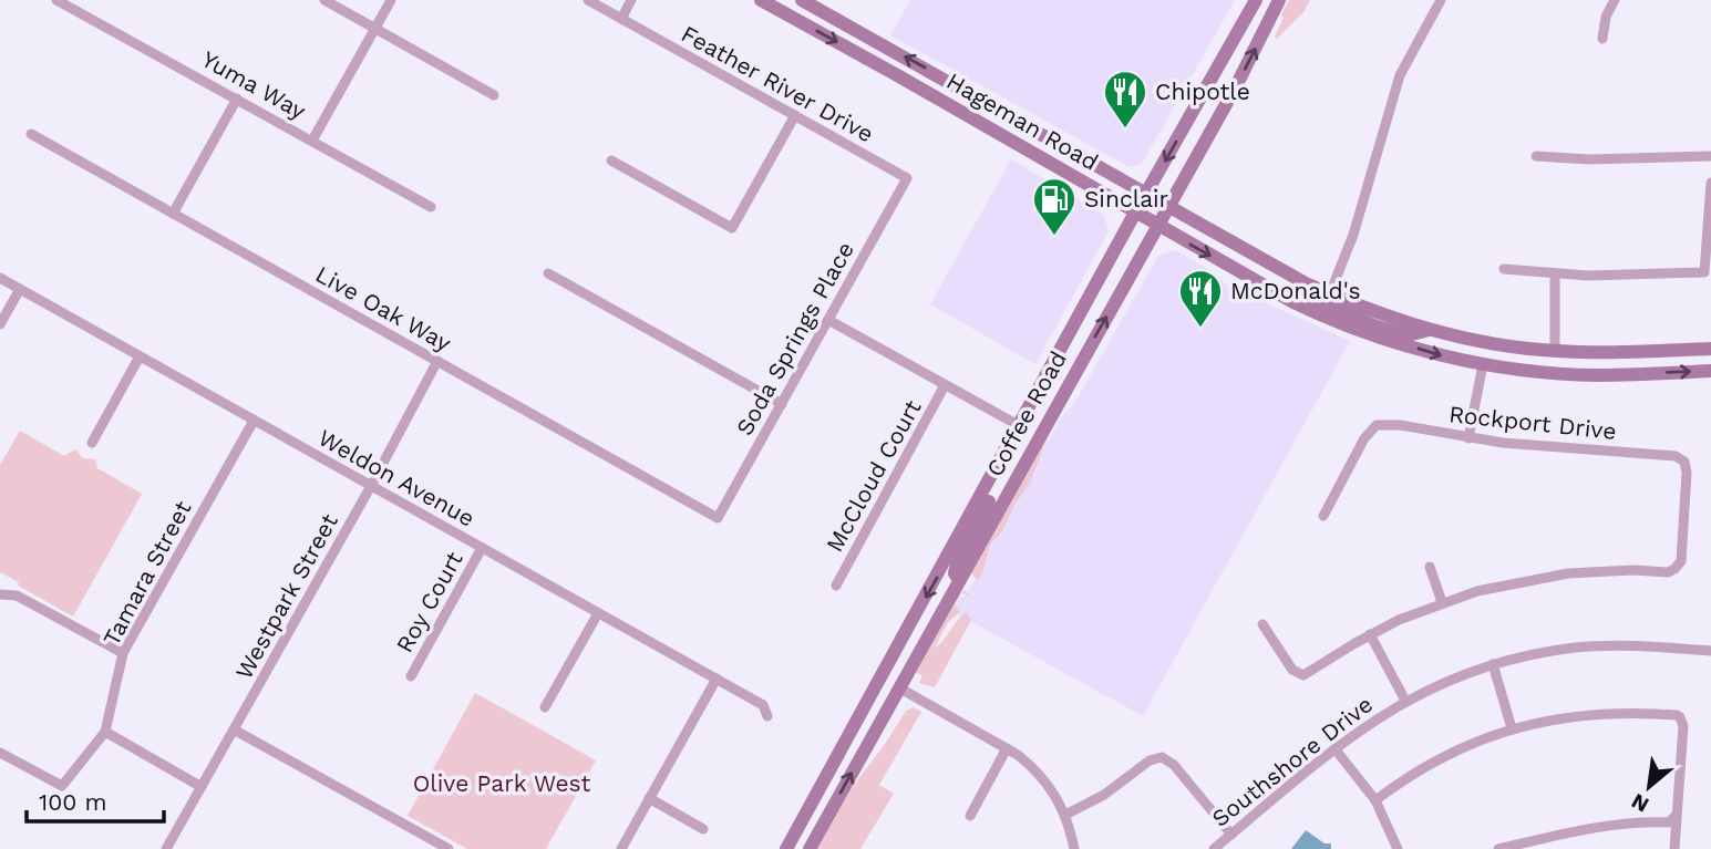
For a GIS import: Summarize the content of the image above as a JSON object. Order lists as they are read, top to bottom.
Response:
{
  "streets": {
    "main road": ["Hageman Road", "Coffee Road"],
    "street": [
      "Feather River Drive",
      "Yuma Way",
      "Live Oak Way",
      "Soda Springs Place",
      "Rockport Drive",
      "McCloud Court",
      "Weldon Avenue",
      "Tamara Street",
      "Westpark Street",
      "Roy Court",
      "Southshore Drive"
    ]
  },
  "crossings": [
    ["Feather River Drive", "Soda Springs Place"],
    ["Hageman Road", "Coffee Road"],
    ["Live Oak Way", "Soda Springs Place"],
    ["Live Oak Way", "Westpark Street"],
    ["Weldon Avenue", "Tamara Street"],
    ["Weldon Avenue", "Westpark Street"],
    ["Weldon Avenue", "Roy Court"]
  ],
  "parks": ["Olive Park West"],
  "places": {
    "restaurant": ["Chipotle", "McDonald's"],
    "fuel station": ["Sinclair"]
  },
  "scale_bar": "100 m",
  "north": "bottom left"
}
